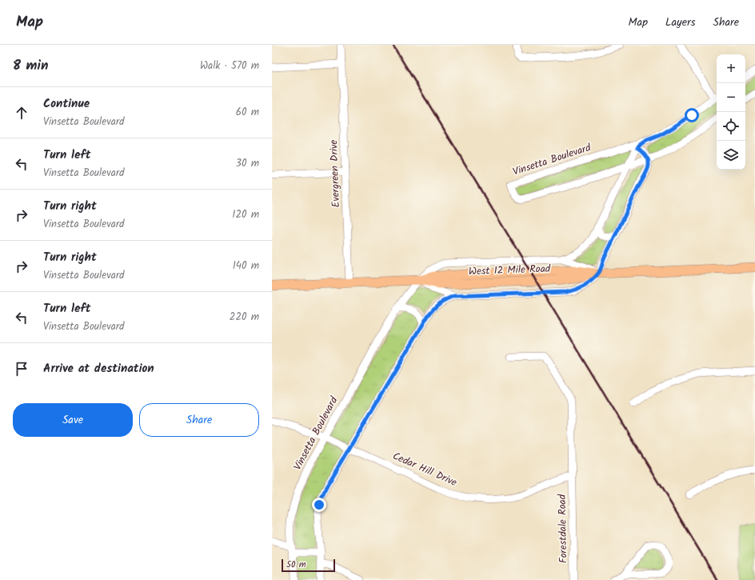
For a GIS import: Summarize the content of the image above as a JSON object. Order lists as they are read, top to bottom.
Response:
{
  "streets": {
    "main road": ["West 12 Mile Road"],
    "street": [
      "Vinsetta Boulevard",
      "Evergreen Drive",
      "Cedar Hill Drive",
      "Forestdale Road"
    ]
  },
  "crossings": [
    ["Vinsetta Boulevard", "West 12 Mile Road"],
    ["Vinsetta Boulevard", "Cedar Hill Drive"],
    ["Evergreen Drive", "West 12 Mile Road"],
    ["Cedar Hill Drive", "Forestdale Road"]
  ],
  "scale_bar": "50 m",
  "page": {
    "header": "Map",
    "nav": ["Map", "Layers", "Share"],
    "heading": ["8 min", "Walk · 570 m"],
    "map_buttons": ["+", "−"],
    "list": [
      ["Continue", "Vinsetta Boulevard", "60 m"],
      ["Turn left", "Vinsetta Boulevard", "30 m"],
      ["Turn right", "Vinsetta Boulevard", "120 m"],
      ["Turn right", "Vinsetta Boulevard", "140 m"],
      ["Turn left", "Vinsetta Boulevard", "220 m"],
      "Arrive at destination"
    ],
    "buttons": ["Save", "Share"],
    "scale": "50 m"
  }
}
